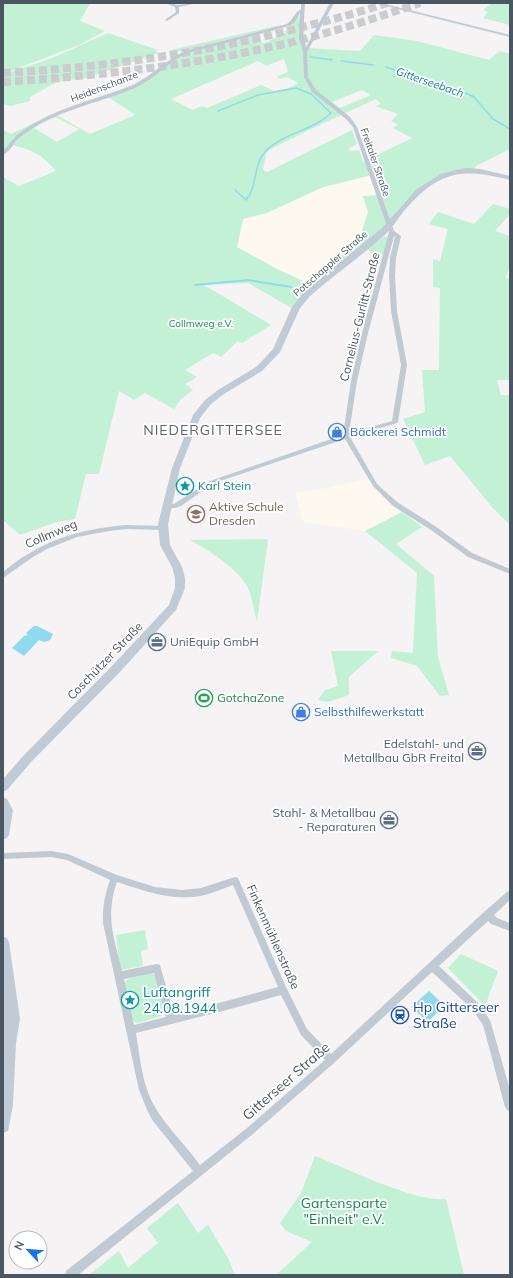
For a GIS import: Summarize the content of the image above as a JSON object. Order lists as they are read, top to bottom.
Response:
{
  "streets": {
    "street": [
      "Heidenschanze",
      "Freitaler Straße",
      "Potschappler Straße",
      "Cornelius-Gurlitt-Straße",
      "Collmweg",
      "Coschützer Straße",
      "Finkenmühlenstraße",
      "Gitterseer Straße"
    ]
  },
  "crossings": [
    ["Heidenschanze", "Freitaler Straße"],
    ["Freitaler Straße", "Potschappler Straße"],
    ["Freitaler Straße", "Cornelius-Gurlitt-Straße"],
    ["Potschappler Straße", "Cornelius-Gurlitt-Straße"],
    ["Potschappler Straße", "Collmweg"],
    ["Potschappler Straße", "Coschützer Straße"],
    ["Collmweg", "Coschützer Straße"],
    ["Finkenmühlenstraße", "Gitterseer Straße"]
  ],
  "districts": ["NIEDERGITTERSEE"],
  "water": ["Gitterseebach"],
  "parks": ["Collmweg e.V.", "Gartensparte \"Einheit\" e.V."],
  "places": {
    "shop": ["Bäckerei Schmidt", "Selbsthilfewerkstatt"],
    "place": ["Karl Stein", "Luftangriff 24.08.1944"],
    "school or university": ["Aktive Schule Dresden"],
    "office": ["UniEquip GmbH", "Edelstahl- und Metallbau GbR Freital", "Stahl- & Metallbau - Reparaturen"],
    "sports": ["GotchaZone"],
    "station": ["Hp Gitterseer Straße"]
  },
  "north": "top left"
}
